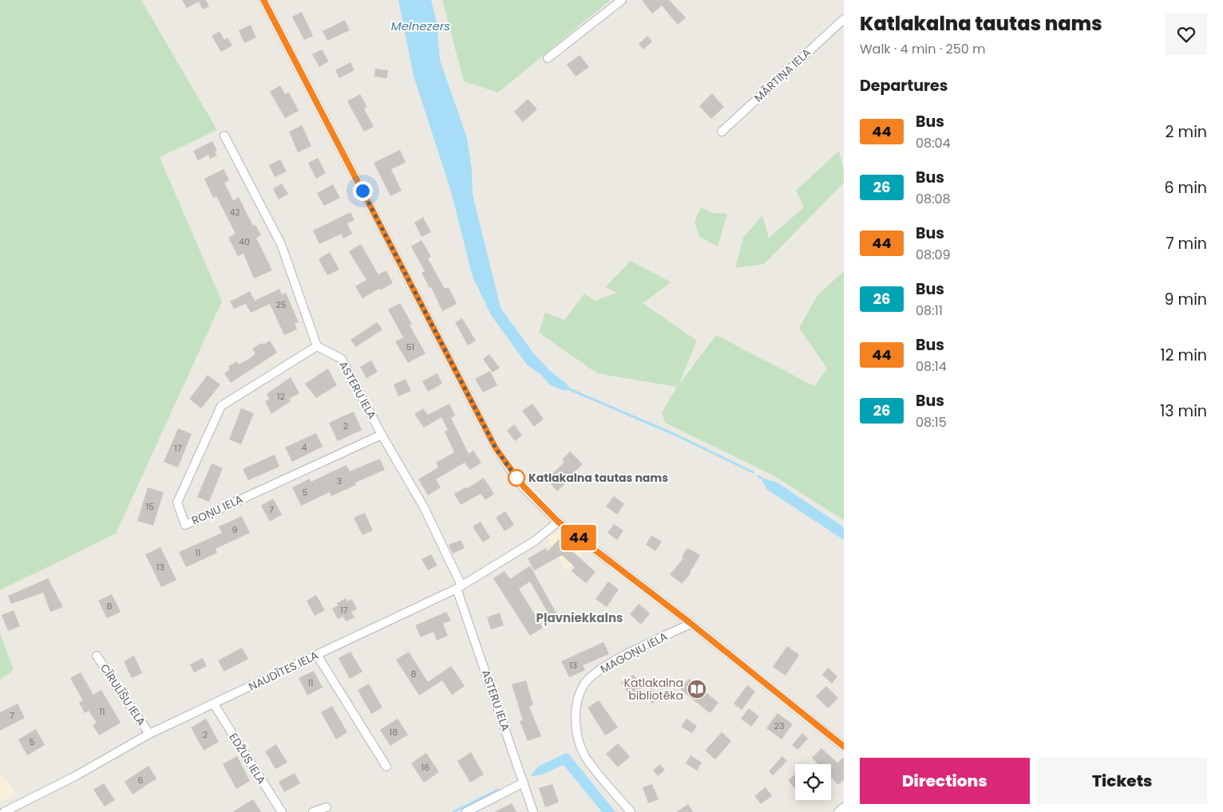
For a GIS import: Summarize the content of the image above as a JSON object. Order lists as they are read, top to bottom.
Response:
{
  "streets": {
    "street": [
      "MĀRTIŅA IELA",
      "ASTERU IELA",
      "ROŅU IELA",
      "MAGOŅU IELA",
      "NAUDĪTES IELA",
      "CĪRULĪŠU IELA",
      "EDŽUS IELA"
    ]
  },
  "crossings": [
    ["ASTERU IELA", "ROŅU IELA"],
    ["ASTERU IELA", "NAUDĪTES IELA"],
    ["NAUDĪTES IELA", "CĪRULĪŠU IELA"],
    ["NAUDĪTES IELA", "EDŽUS IELA"]
  ],
  "districts": ["Pļavniekkalns"],
  "water": ["Melnezers"],
  "places": {
    "other": ["Katlakalna tautas nams"],
    "library": ["Katlakalna bibliotēka"]
  },
  "lines": ["bus line 44"],
  "house_numbers": [
    "42",
    "40",
    "25",
    "51",
    "12",
    "2",
    "4",
    "17",
    "3",
    "5",
    "15",
    "7",
    "9",
    "11",
    "13",
    "8",
    "17",
    "13",
    "8",
    "11",
    "11",
    "7",
    "23",
    "18",
    "2",
    "5",
    "16",
    "6"
  ],
  "page": {
    "on_map": "44",
    "heading": [
      ["Katlakalna tautas nams", "Walk · 4 min · 250 m"],
      "Departures"
    ],
    "list": [
      {
        "mark": "44",
        "name": "Bus",
        "note": "08:04",
        "value": "2 min"
      },
      {
        "mark": "26",
        "name": "Bus",
        "note": "08:08",
        "value": "6 min"
      },
      {
        "mark": "44",
        "name": "Bus",
        "note": "08:09",
        "value": "7 min"
      },
      {
        "mark": "26",
        "name": "Bus",
        "note": "08:11",
        "value": "9 min"
      },
      {
        "mark": "44",
        "name": "Bus",
        "note": "08:14",
        "value": "12 min"
      },
      {
        "mark": "26",
        "name": "Bus",
        "note": "08:15",
        "value": "13 min"
      }
    ],
    "buttons": ["Directions", "Tickets"]
  }
}
